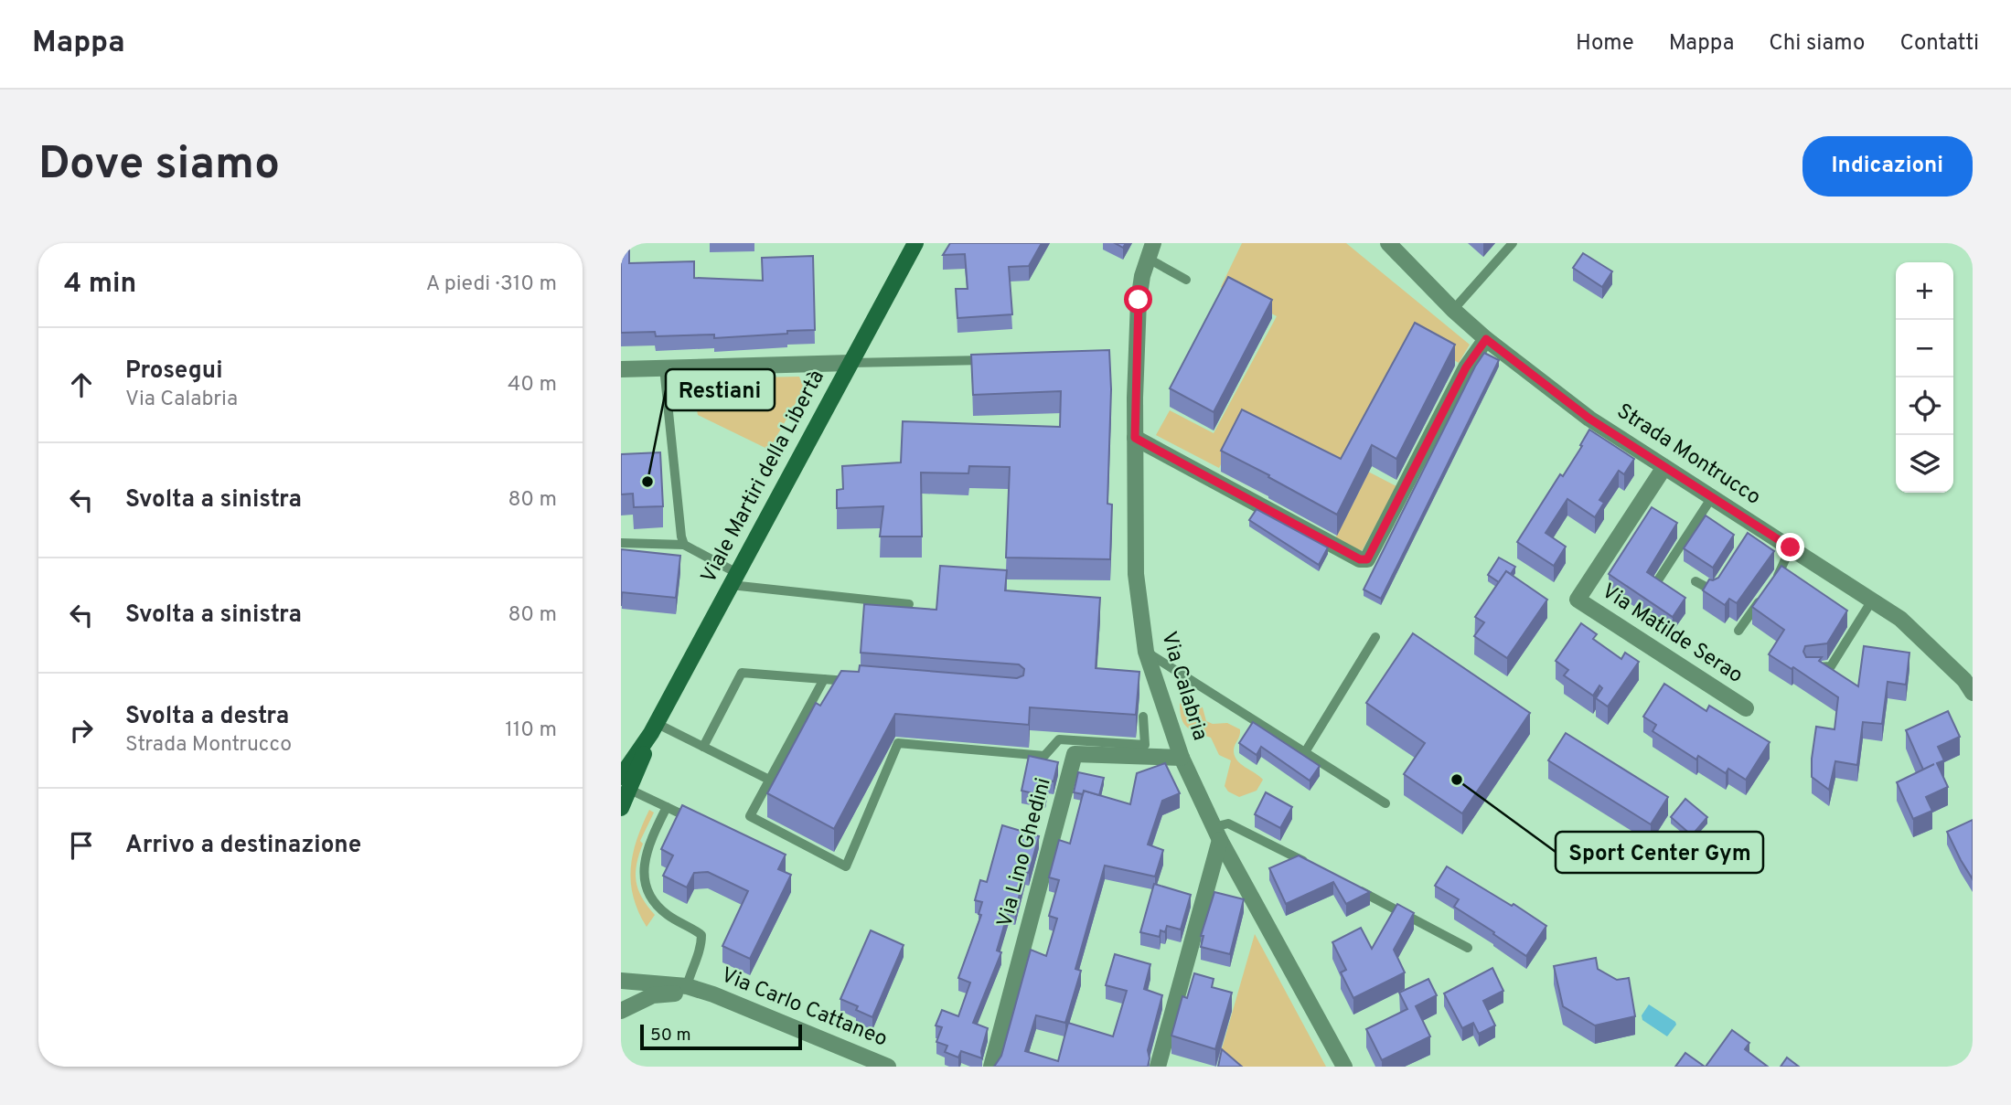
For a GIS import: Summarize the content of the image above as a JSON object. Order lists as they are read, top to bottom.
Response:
{
  "streets": {
    "main road": ["Viale Martiri della Libertà"],
    "street": [
      "Strada Montrucco",
      "Via Matilde Serao",
      "Via Calabria",
      "Via Lino Ghedini",
      "Via Carlo Cattaneo"
    ]
  },
  "crossings": [
    ["Strada Montrucco", "Via Matilde Serao"],
    ["Via Calabria", "Via Lino Ghedini"]
  ],
  "places": ["Restiani", "Sport Center Gym"],
  "scale_bar": "50 m",
  "page": {
    "header": "Mappa",
    "nav": [
      "Home",
      "Mappa",
      "Chi siamo",
      "Contatti"
    ],
    "buttons": "Indicazioni",
    "title": "Dove siamo",
    "heading": ["4 min", "A piedi · 310 m"],
    "map_buttons": ["+", "−"],
    "list": [
      ["Prosegui", "Via Calabria", "40 m"],
      ["Svolta a sinistra", "80 m"],
      ["Svolta a sinistra", "80 m"],
      ["Svolta a destra", "Strada Montrucco", "110 m"],
      "Arrivo a destinazione"
    ],
    "scale": "50 m"
  }
}
